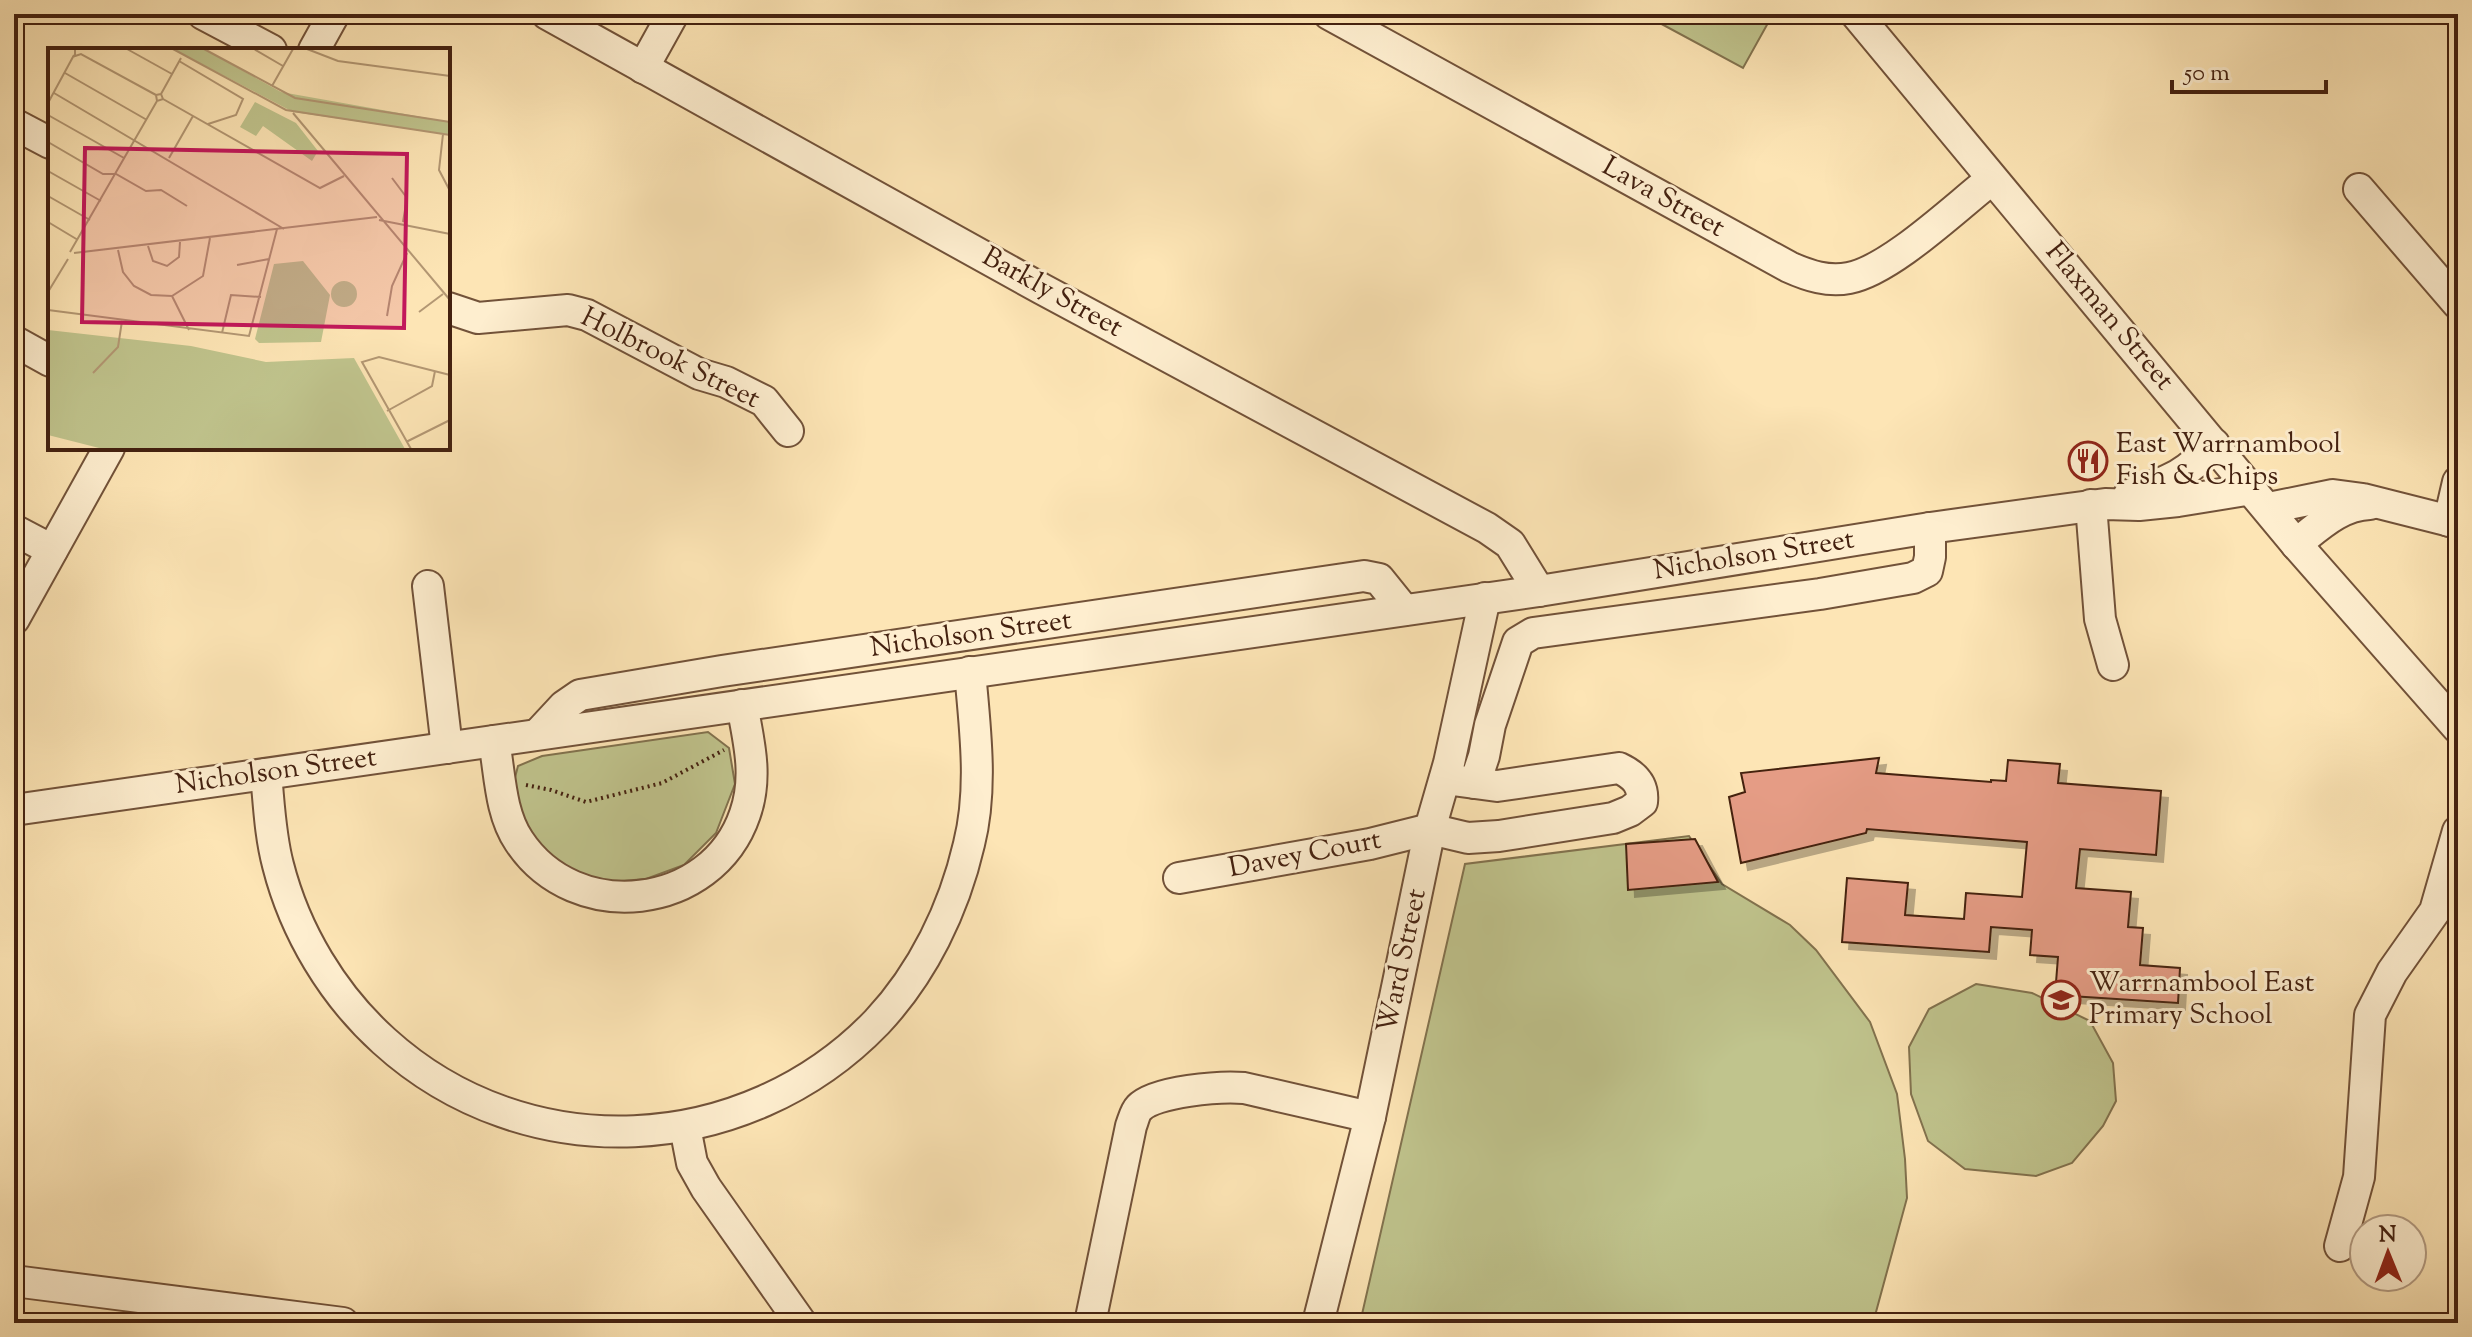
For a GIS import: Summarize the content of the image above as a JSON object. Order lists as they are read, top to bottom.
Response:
{
  "streets": {
    "street": [
      "Lava Street",
      "Barkly Street",
      "Flaxman Street",
      "Holbrook Street",
      "Nicholson Street",
      "Davey Court",
      "Ward Street"
    ]
  },
  "crossings": [
    ["Lava Street", "Flaxman Street"],
    ["Barkly Street", "Nicholson Street"],
    ["Flaxman Street", "Nicholson Street"],
    ["Nicholson Street", "Ward Street"],
    ["Davey Court", "Ward Street"]
  ],
  "places": {
    "restaurant": ["East Warrnambool Fish & Chips"],
    "school or university": ["Warrnambool East Primary School"]
  },
  "scale_bar": "50 m",
  "north": "top"
}
